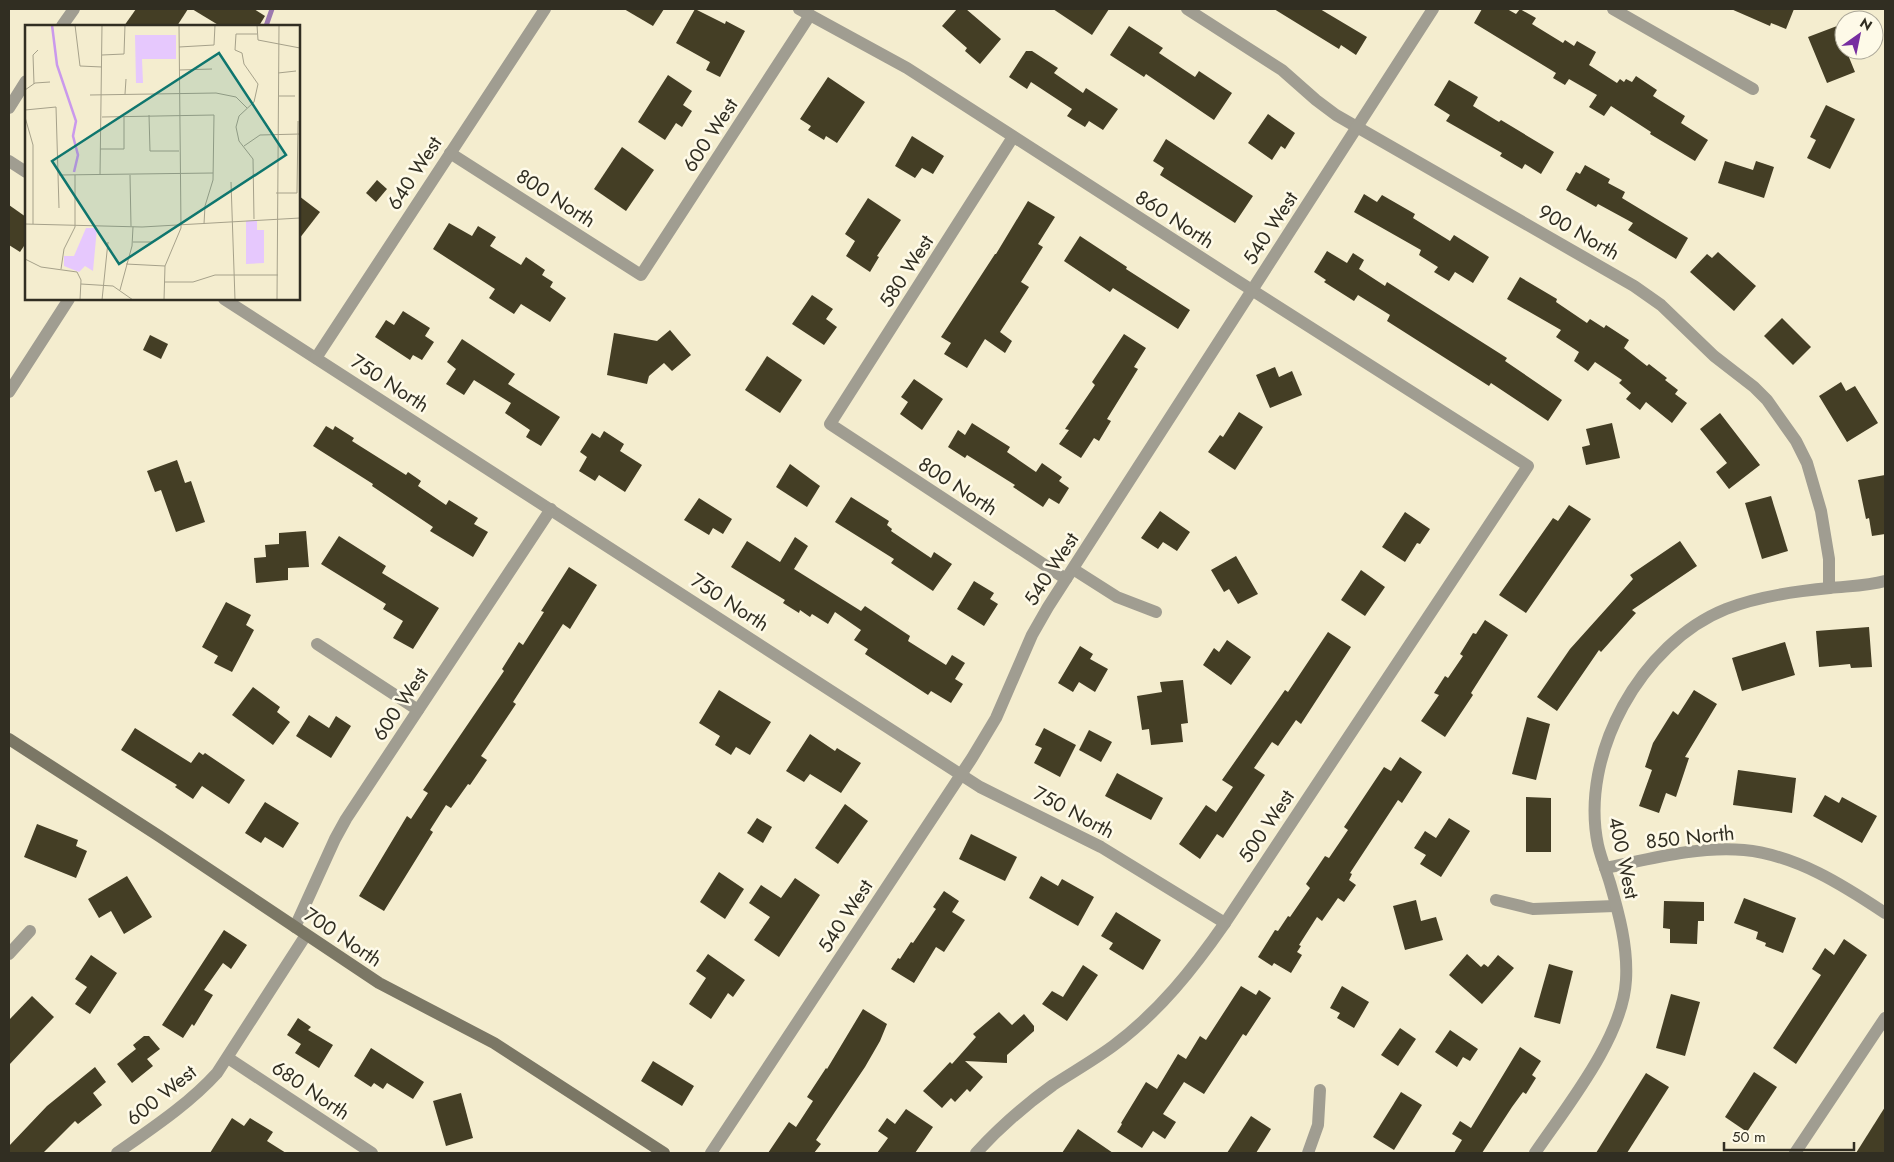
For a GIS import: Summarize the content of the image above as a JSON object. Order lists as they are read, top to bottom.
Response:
{
  "streets": {
    "street": [
      "600 West",
      "640 West",
      "800 North",
      "860 North",
      "540 West",
      "900 North",
      "580 West",
      "750 North",
      "500 West",
      "850 North",
      "400 West",
      "700 North",
      "680 North"
    ]
  },
  "crossings": [
    ["600 West", "800 North"],
    ["600 West", "860 North"],
    ["600 West", "750 North"],
    ["600 West", "700 North"],
    ["600 West", "680 North"],
    ["640 West", "800 North"],
    ["640 West", "750 North"],
    ["800 North", "540 West"],
    ["800 North", "580 West"],
    ["860 North", "540 West"],
    ["860 North", "580 West"],
    ["860 North", "500 West"],
    ["540 West", "900 North"],
    ["540 West", "750 North"],
    ["900 North", "400 West"],
    ["750 North", "500 West"],
    ["850 North", "400 West"]
  ],
  "scale_bar": "50 m",
  "north": "top right"
}
